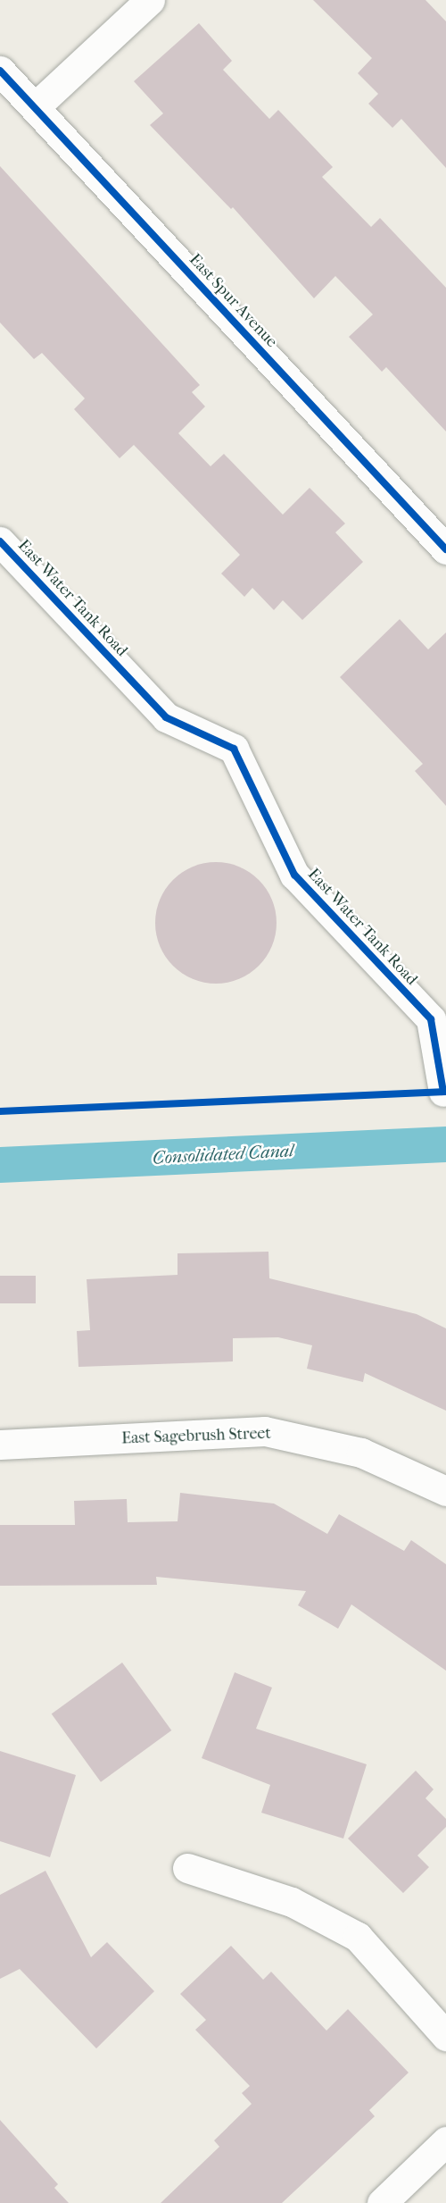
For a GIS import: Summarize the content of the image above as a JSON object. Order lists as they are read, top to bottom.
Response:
{
  "streets": {
    "street": ["East Spur Avenue", "East Water Tank Road", "East Sagebrush Street"]
  },
  "water": ["Consolidated Canal"]
}
